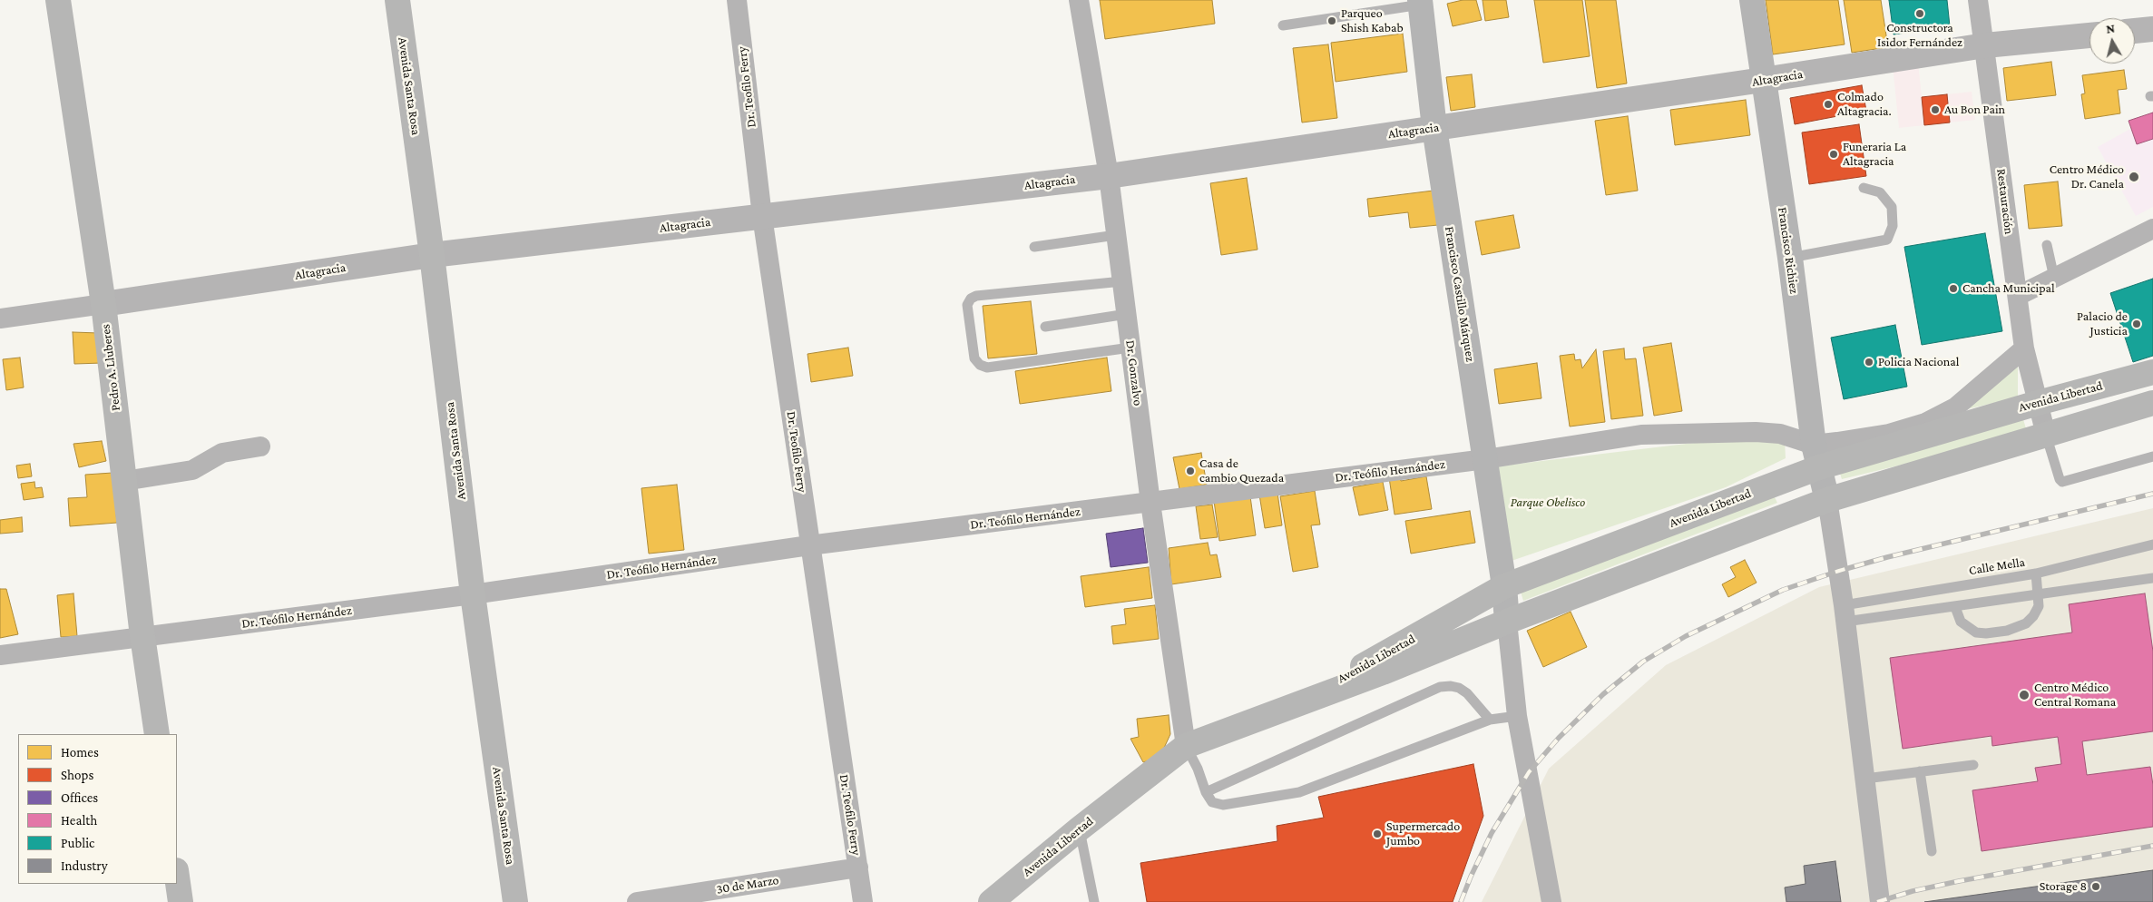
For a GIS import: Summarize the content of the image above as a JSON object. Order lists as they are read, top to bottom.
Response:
{
  "streets": {
    "main road": [
      "Avenida Santa Rosa",
      "Francisco Richiez",
      "Francisco Castillo Márquez",
      "Pedro A. Lluberes",
      "Avenida Libertad"
    ],
    "street": [
      "Altagracia",
      "Dr. Teofilo Ferry",
      "Restauración",
      "Dr. Gonzalvo",
      "Dr. Teófilo Hernández",
      "30 de Marzo"
    ],
    "lane": ["Calle Mella"]
  },
  "crossings": [
    ["Altagracia", "Avenida Santa Rosa"],
    ["Altagracia", "Dr. Teofilo Ferry"],
    ["Altagracia", "Restauración"],
    ["Altagracia", "Francisco Richiez"],
    ["Altagracia", "Francisco Castillo Márquez"],
    ["Altagracia", "Pedro A. Lluberes"],
    ["Altagracia", "Dr. Gonzalvo"],
    ["Avenida Santa Rosa", "Dr. Teófilo Hernández"],
    ["Dr. Teofilo Ferry", "Dr. Teófilo Hernández"],
    ["Dr. Teofilo Ferry", "30 de Marzo"],
    ["Restauración", "Avenida Libertad"],
    ["Restauración", "Dr. Teófilo Hernández"],
    ["Francisco Richiez", "Avenida Libertad"],
    ["Francisco Richiez", "Dr. Teófilo Hernández"],
    ["Francisco Castillo Márquez", "Avenida Libertad"],
    ["Francisco Castillo Márquez", "Dr. Teófilo Hernández"],
    ["Pedro A. Lluberes", "Dr. Teófilo Hernández"],
    ["Dr. Gonzalvo", "Avenida Libertad"],
    ["Dr. Gonzalvo", "Dr. Teófilo Hernández"],
    ["Avenida Libertad", "Dr. Teófilo Hernández"]
  ],
  "parks": ["Parque Obelisco"],
  "places": [
    "Constructora Isidor Fernández",
    "Parqueo Shish Kabab",
    "Colmado Altagracia.",
    "Au Bon Pain",
    "Funeraria La Altagracia",
    "Centro Médico Dr. Canela",
    "Cancha Municipal",
    "Palacio de Justicia",
    "Policia Nacional",
    "Casa de cambio Quezada",
    "Centro Médico Central Romana",
    "Supermercado Jumbo",
    "Storage 8"
  ],
  "legend": [
    "Homes",
    "Shops",
    "Offices",
    "Health",
    "Public",
    "Industry"
  ],
  "north": "top"
}
